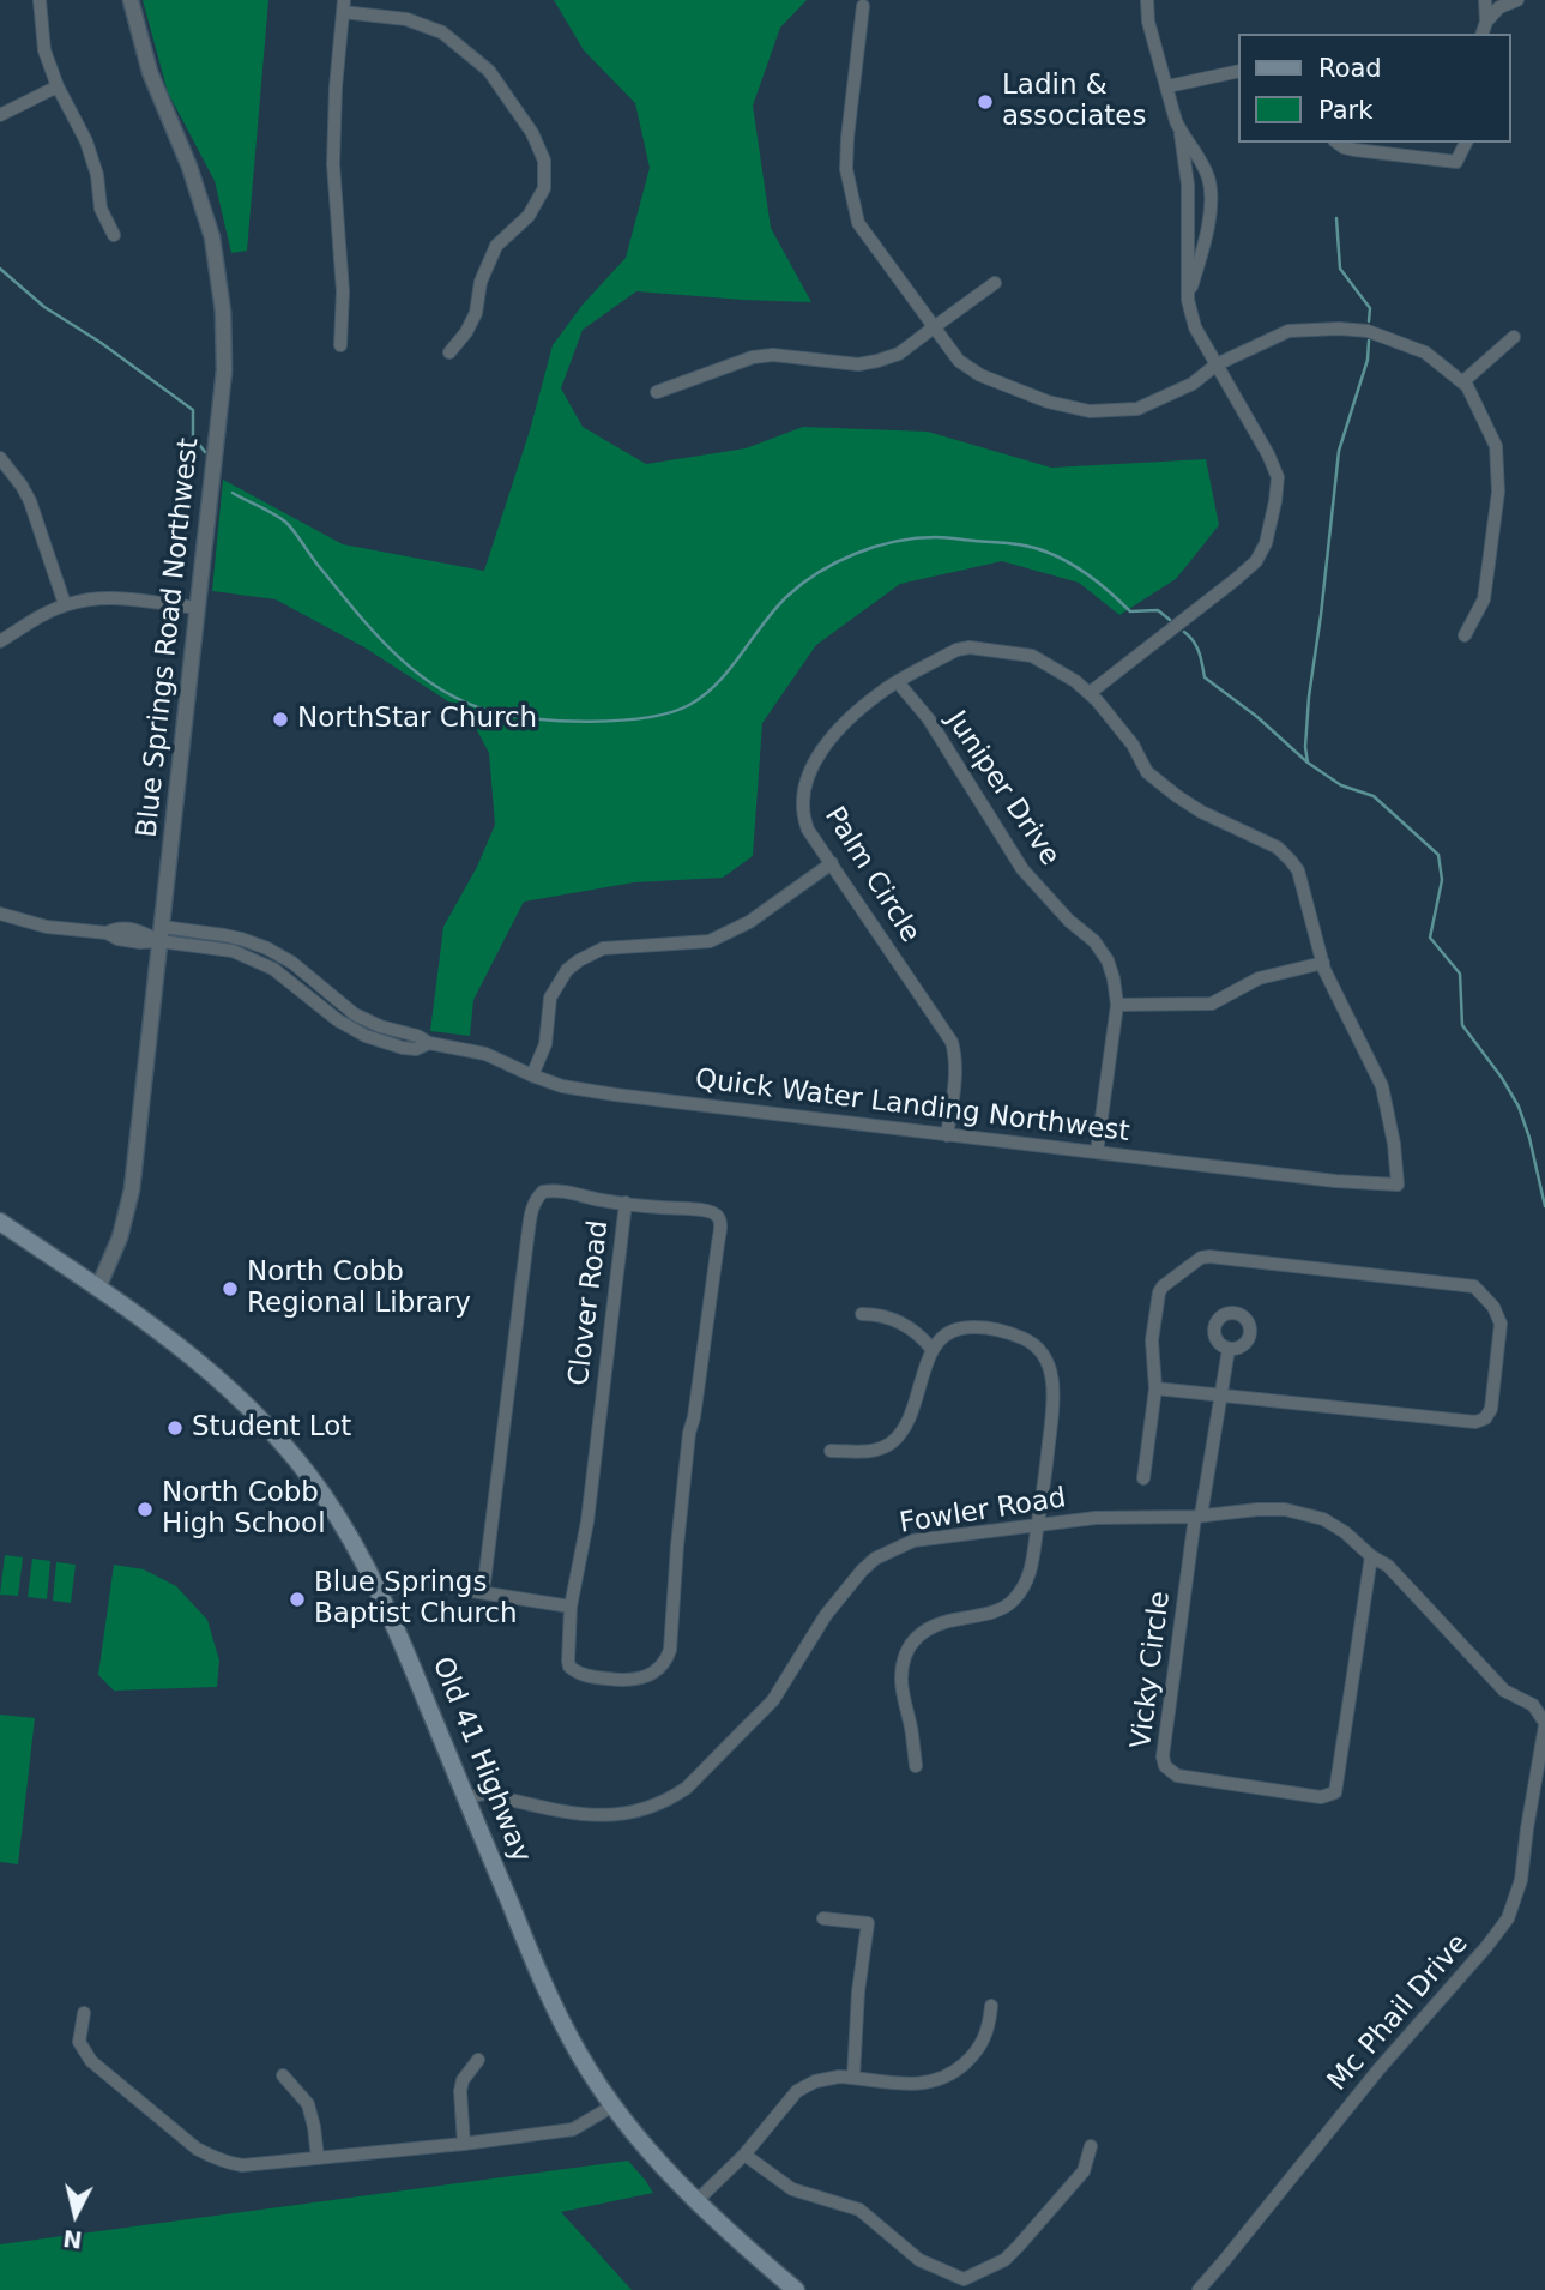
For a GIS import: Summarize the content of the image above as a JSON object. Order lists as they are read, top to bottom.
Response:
{
  "streets": {
    "main road": ["Old 41 Highway"],
    "street": [
      "Blue Springs Road Northwest",
      "Juniper Drive",
      "Palm Circle",
      "Quick Water Landing Northwest",
      "Clover Road",
      "Fowler Road",
      "Vicky Circle",
      "Mc Phail Drive"
    ]
  },
  "crossings": [
    ["Blue Springs Road Northwest", "Quick Water Landing Northwest"],
    ["Blue Springs Road Northwest", "Old 41 Highway"],
    ["Juniper Drive", "Palm Circle"],
    ["Juniper Drive", "Quick Water Landing Northwest"],
    ["Palm Circle", "Quick Water Landing Northwest"],
    ["Fowler Road", "Vicky Circle"],
    ["Fowler Road", "Old 41 Highway"],
    ["Fowler Road", "Mc Phail Drive"]
  ],
  "places": [
    "Ladin & associates",
    "NorthStar Church",
    "North Cobb Regional Library",
    "Student Lot",
    "North Cobb High School",
    "Blue Springs Baptist Church"
  ],
  "legend": ["Road", "Park"],
  "north": "bottom"
}
